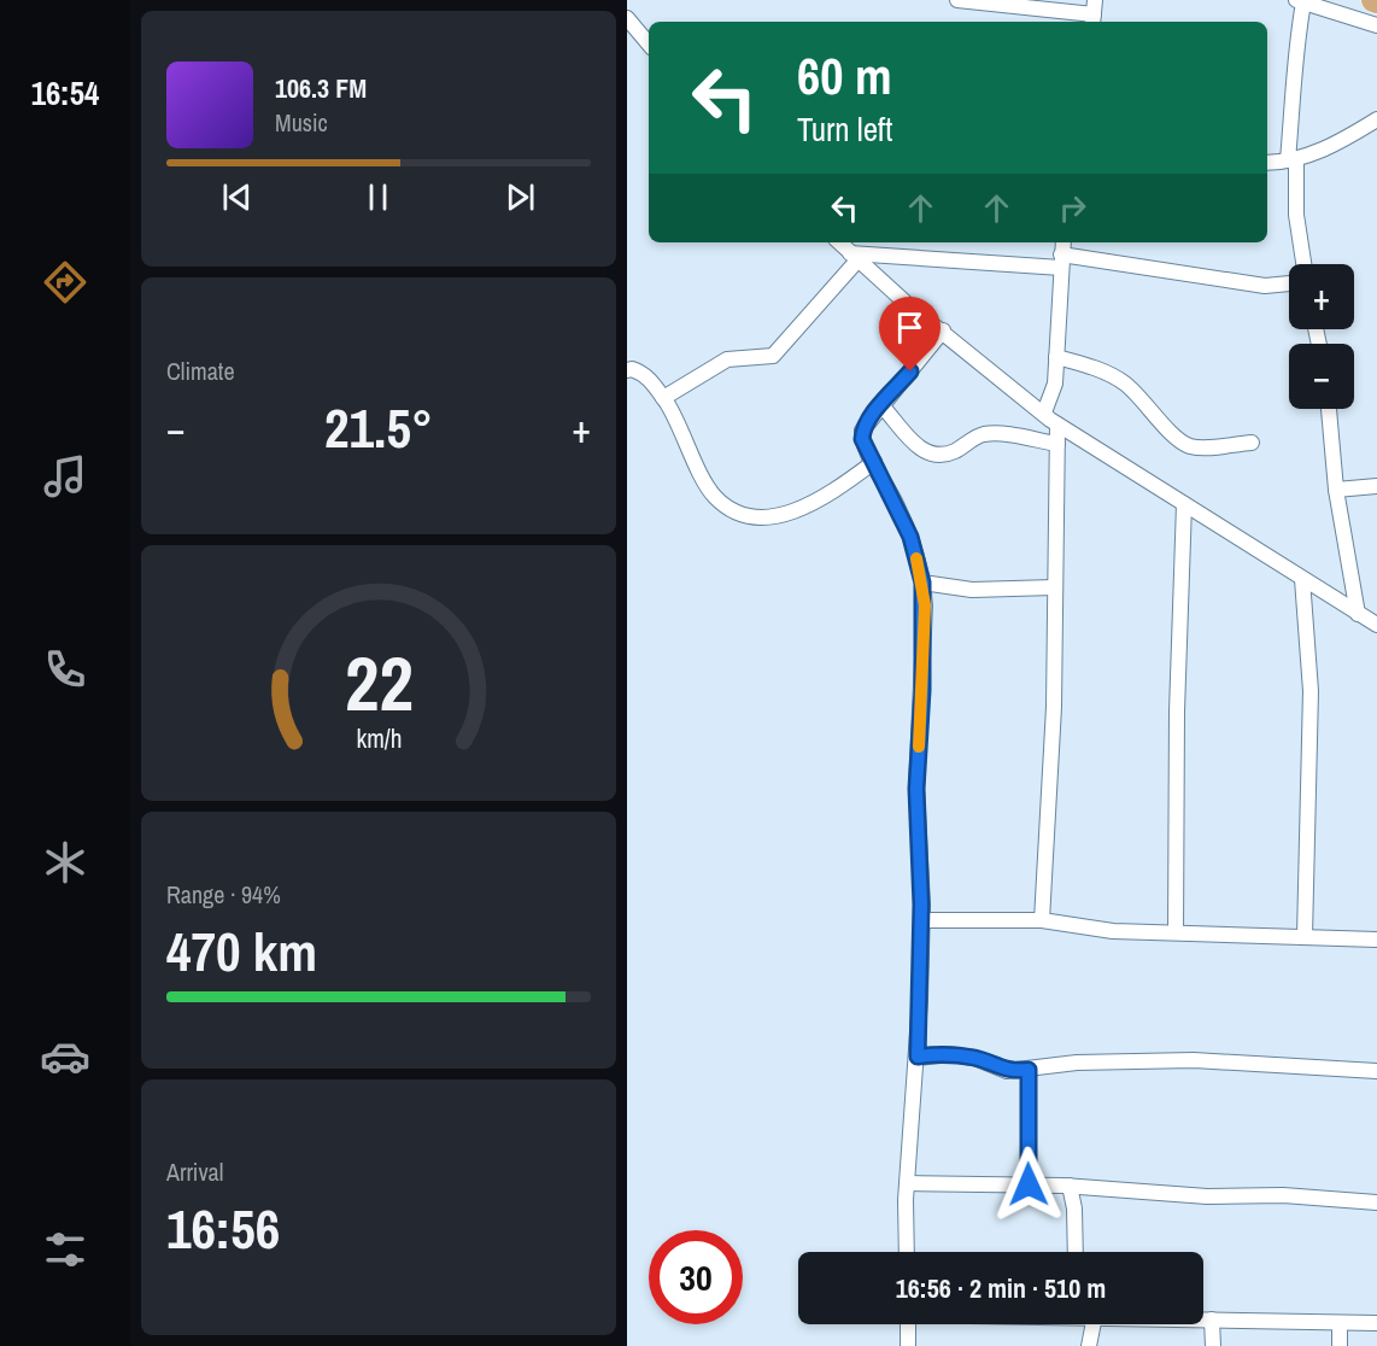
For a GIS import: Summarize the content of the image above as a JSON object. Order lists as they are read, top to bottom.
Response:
{
  "page": {
    "tabs": "16:54",
    "turn": ["60 m", "Turn left"],
    "song": ["106.3 FM", "Music"],
    "map_buttons": ["+", "−"],
    "tile": [
      "Climate",
      ["Range · 94%", "470 km"],
      ["Arrival", "16:56"]
    ],
    "heat": ["−", "21.5°", "+"],
    "limit": "30",
    "trip": "16:56 · 2 min · 510 m",
    "gauge": ["22", "km/h"]
  }
}
